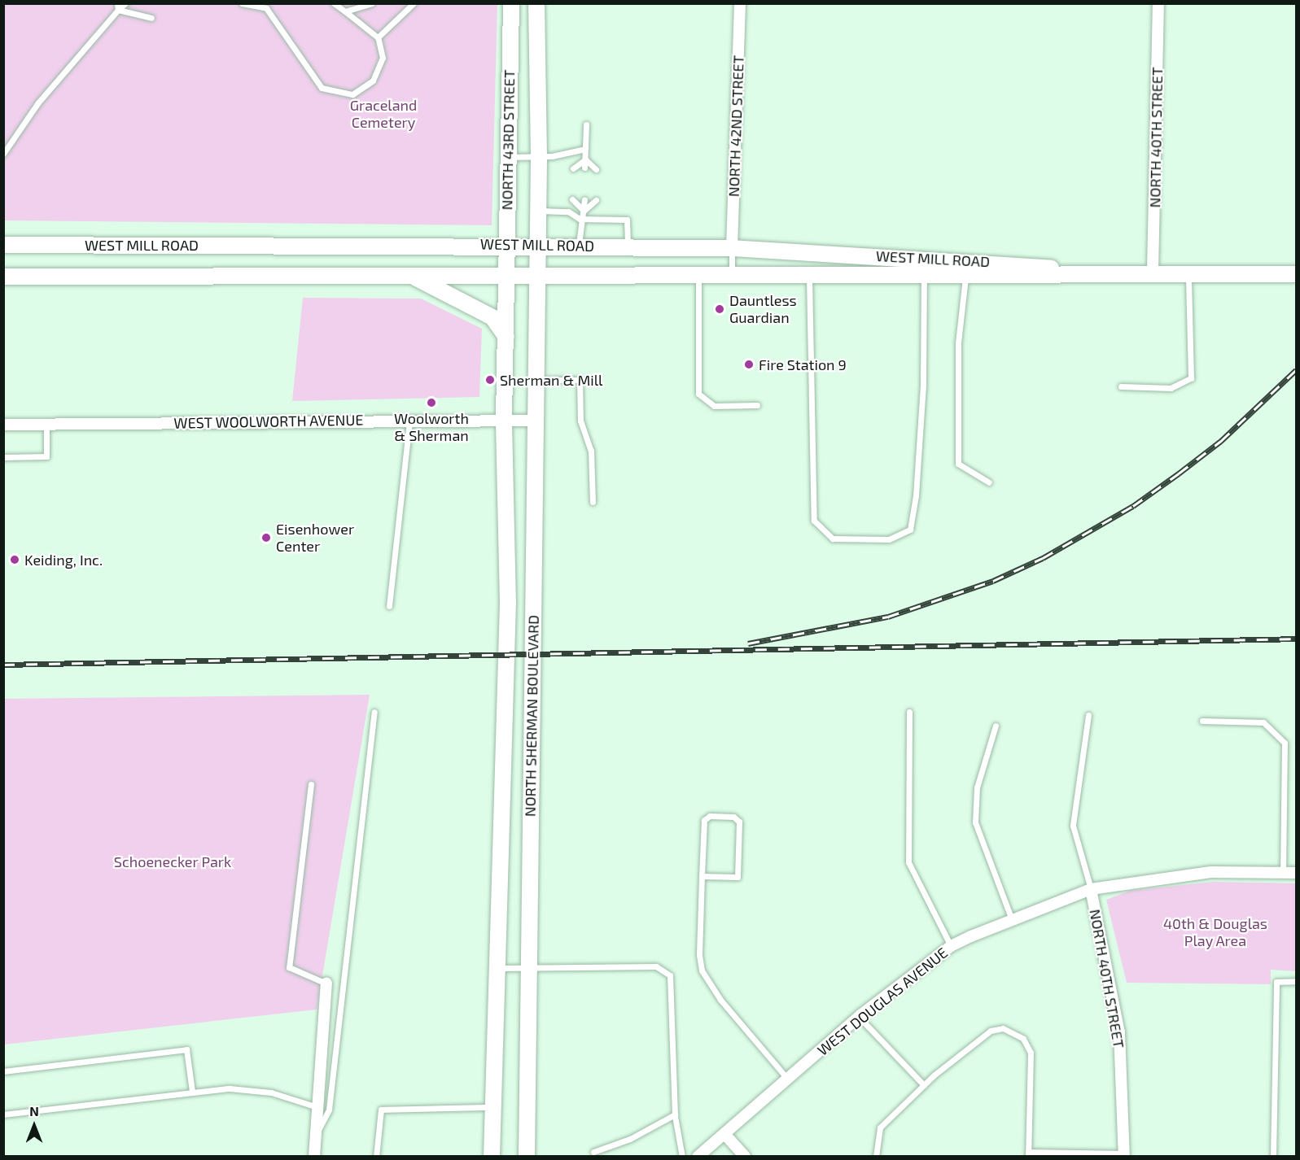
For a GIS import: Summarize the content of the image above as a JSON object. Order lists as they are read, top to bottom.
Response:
{
  "streets": {
    "main road": ["NORTH 43RD STREET", "WEST MILL ROAD", "NORTH SHERMAN BOULEVARD"],
    "street": [
      "NORTH 42ND STREET",
      "NORTH 40TH STREET",
      "WEST WOOLWORTH AVENUE",
      "WEST DOUGLAS AVENUE"
    ]
  },
  "crossings": [
    ["NORTH 42ND STREET", "WEST MILL ROAD"],
    ["NORTH 40TH STREET", "WEST MILL ROAD"],
    ["NORTH 40TH STREET", "WEST DOUGLAS AVENUE"],
    ["NORTH 43RD STREET", "WEST MILL ROAD"],
    ["NORTH 43RD STREET", "NORTH SHERMAN BOULEVARD"],
    ["WEST MILL ROAD", "NORTH SHERMAN BOULEVARD"],
    ["WEST WOOLWORTH AVENUE", "NORTH SHERMAN BOULEVARD"]
  ],
  "parks": ["Graceland Cemetery", "Schoenecker Park", "40th & Douglas Play Area"],
  "places": [
    "Dauntless Guardian",
    "Fire Station 9",
    "Sherman & Mill",
    "Woolworth & Sherman",
    "Eisenhower Center",
    "Keiding, Inc."
  ],
  "north": "top"
}
